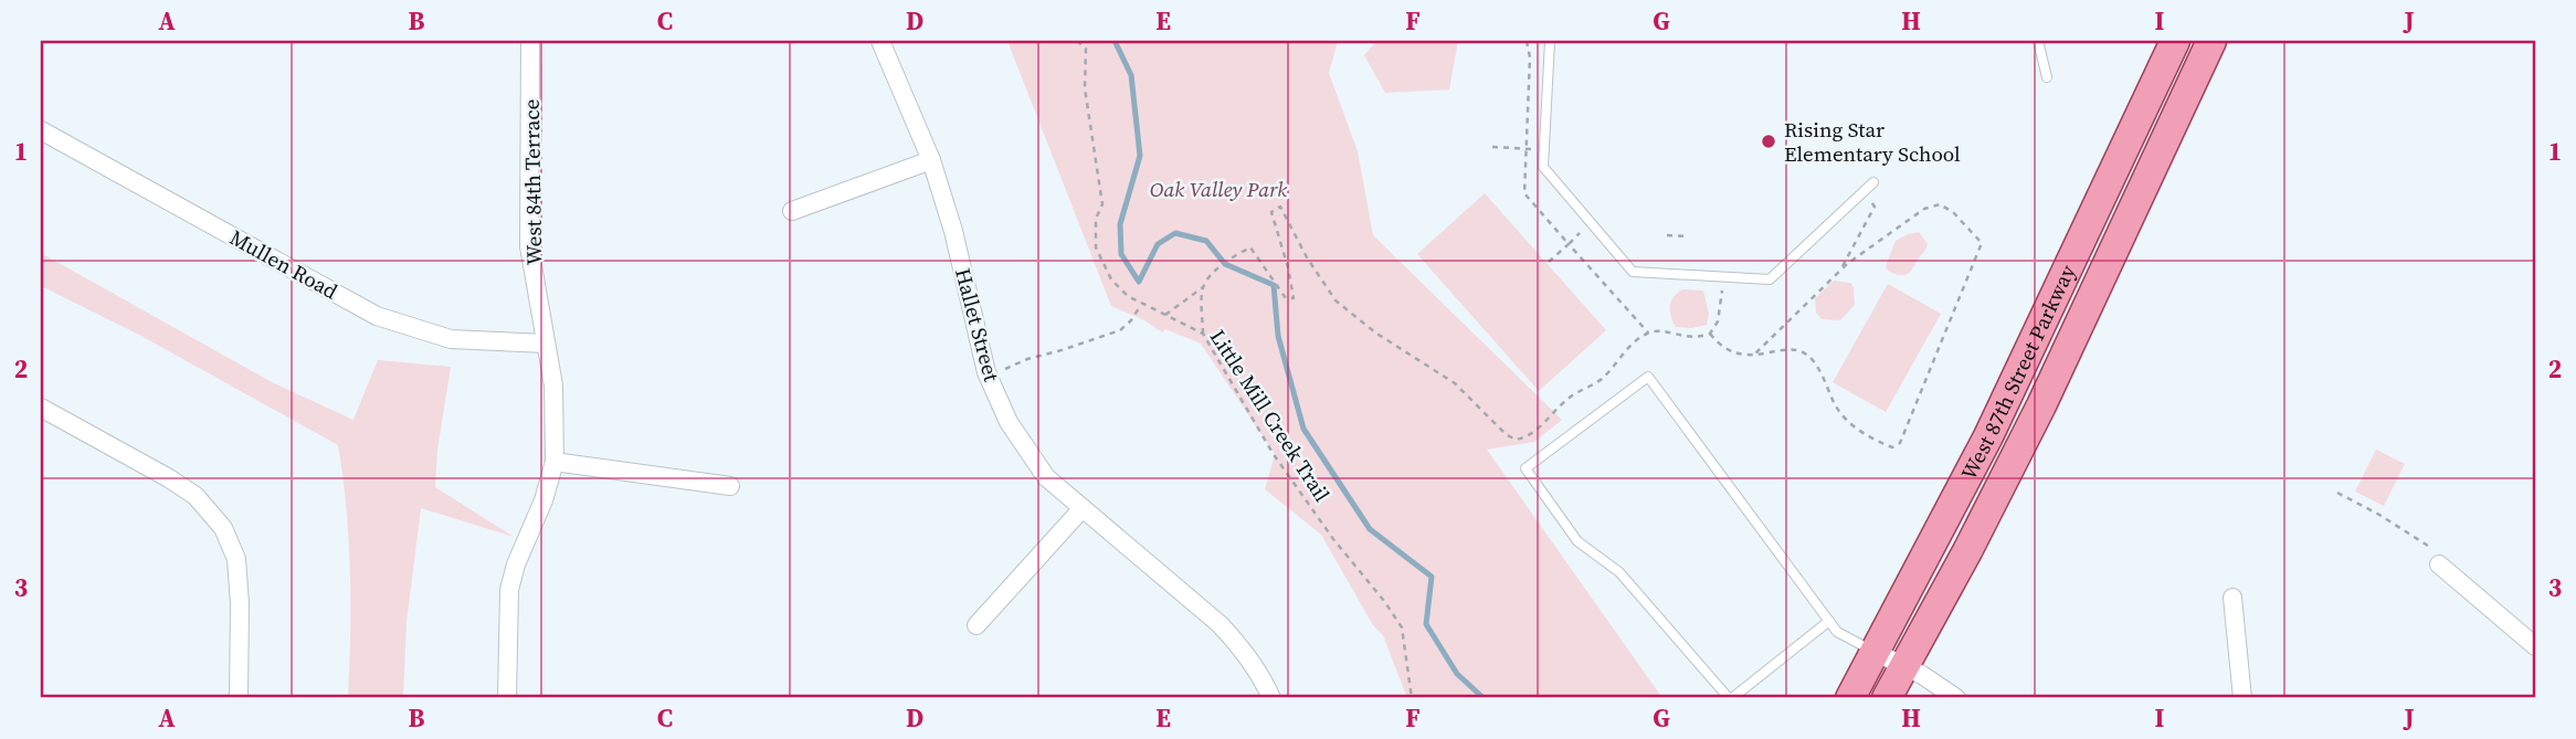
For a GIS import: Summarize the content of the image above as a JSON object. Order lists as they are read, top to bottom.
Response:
{
  "streets": {
    "main road": ["West 87th Street Parkway"],
    "street": ["West 84th Terrace", "Mullen Road", "Hallet Street"],
    "path": ["Little Mill Creek Trail"]
  },
  "crossings": [
    ["West 84th Terrace", "Mullen Road"]
  ],
  "parks": ["Oak Valley Park"],
  "places": ["Rising Star Elementary School"],
  "grid": {
    "columns": [
      "A",
      "B",
      "C",
      "D",
      "E",
      "F",
      "G",
      "H",
      "I",
      "J"
    ],
    "rows": ["1", "2", "3"]
  }
}
